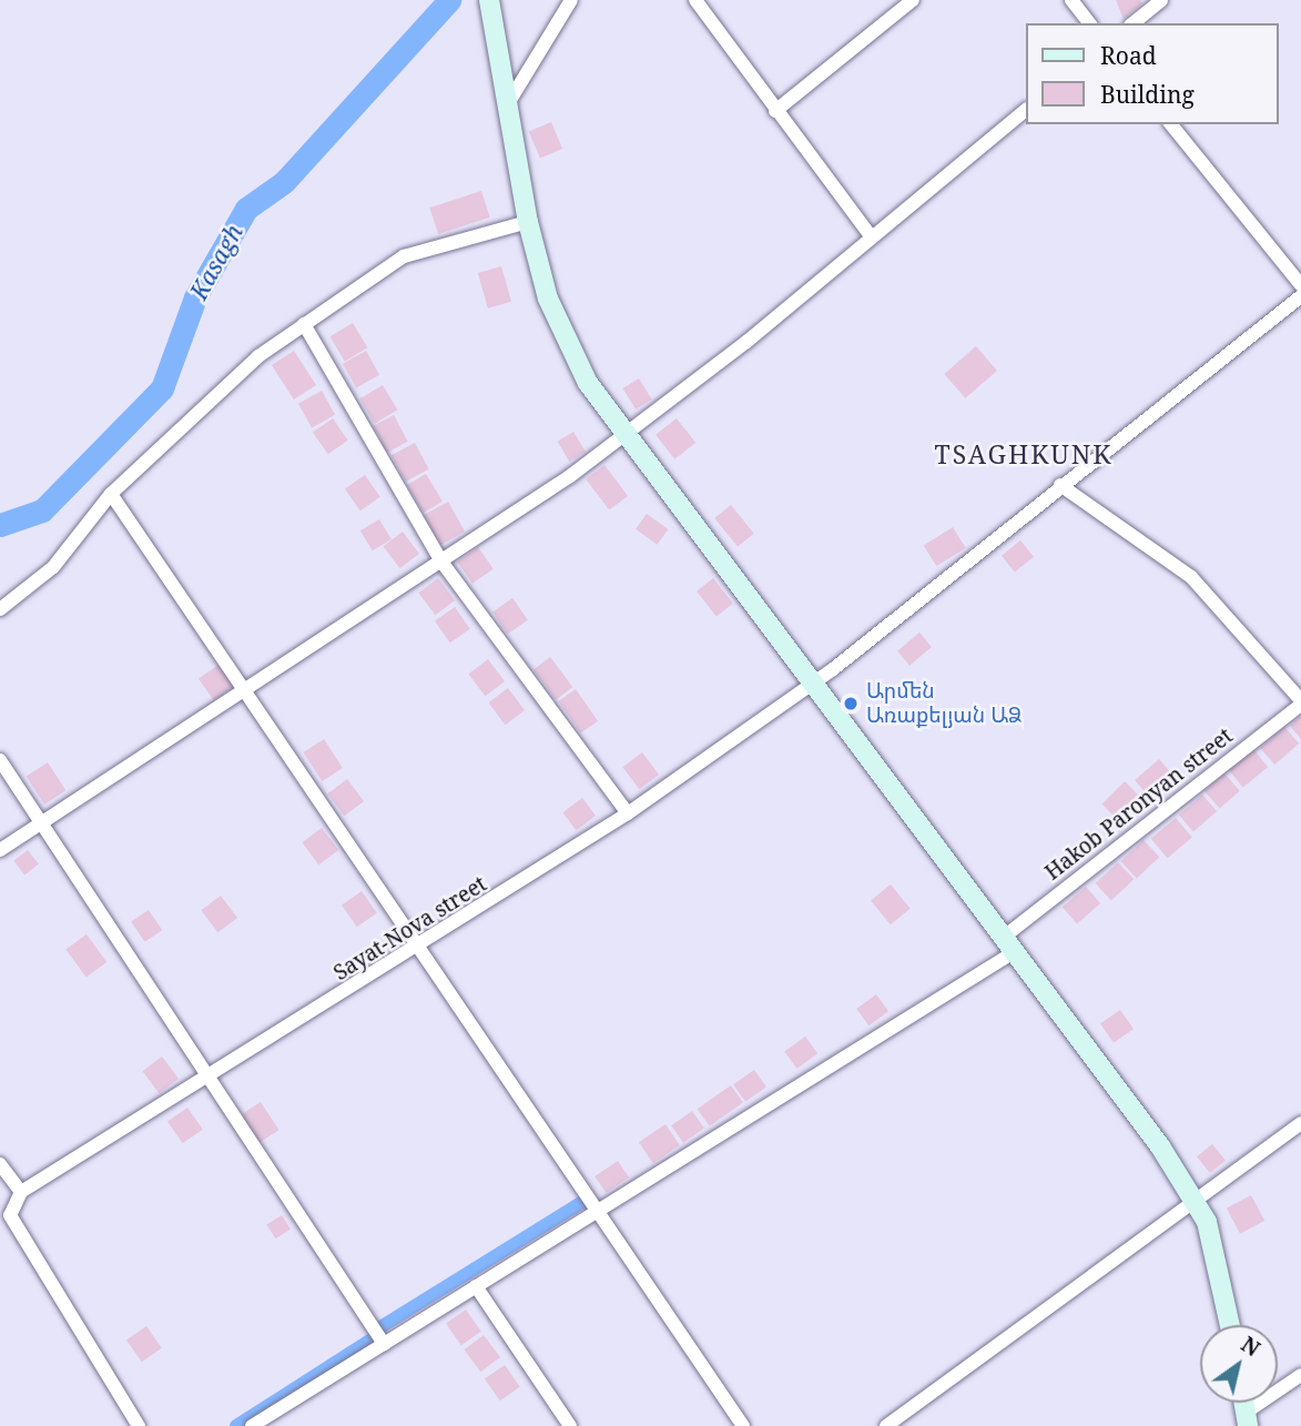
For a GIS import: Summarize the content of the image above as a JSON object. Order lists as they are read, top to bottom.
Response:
{
  "streets": {
    "street": ["Hakob Paronyan street", "Sayat-Nova street"]
  },
  "districts": ["TSAGHKUNK"],
  "water": ["Kasagh"],
  "places": ["Արմեն Առաքելյան ԱՁ"],
  "legend": ["Road", "Building"],
  "north": "top right"
}
